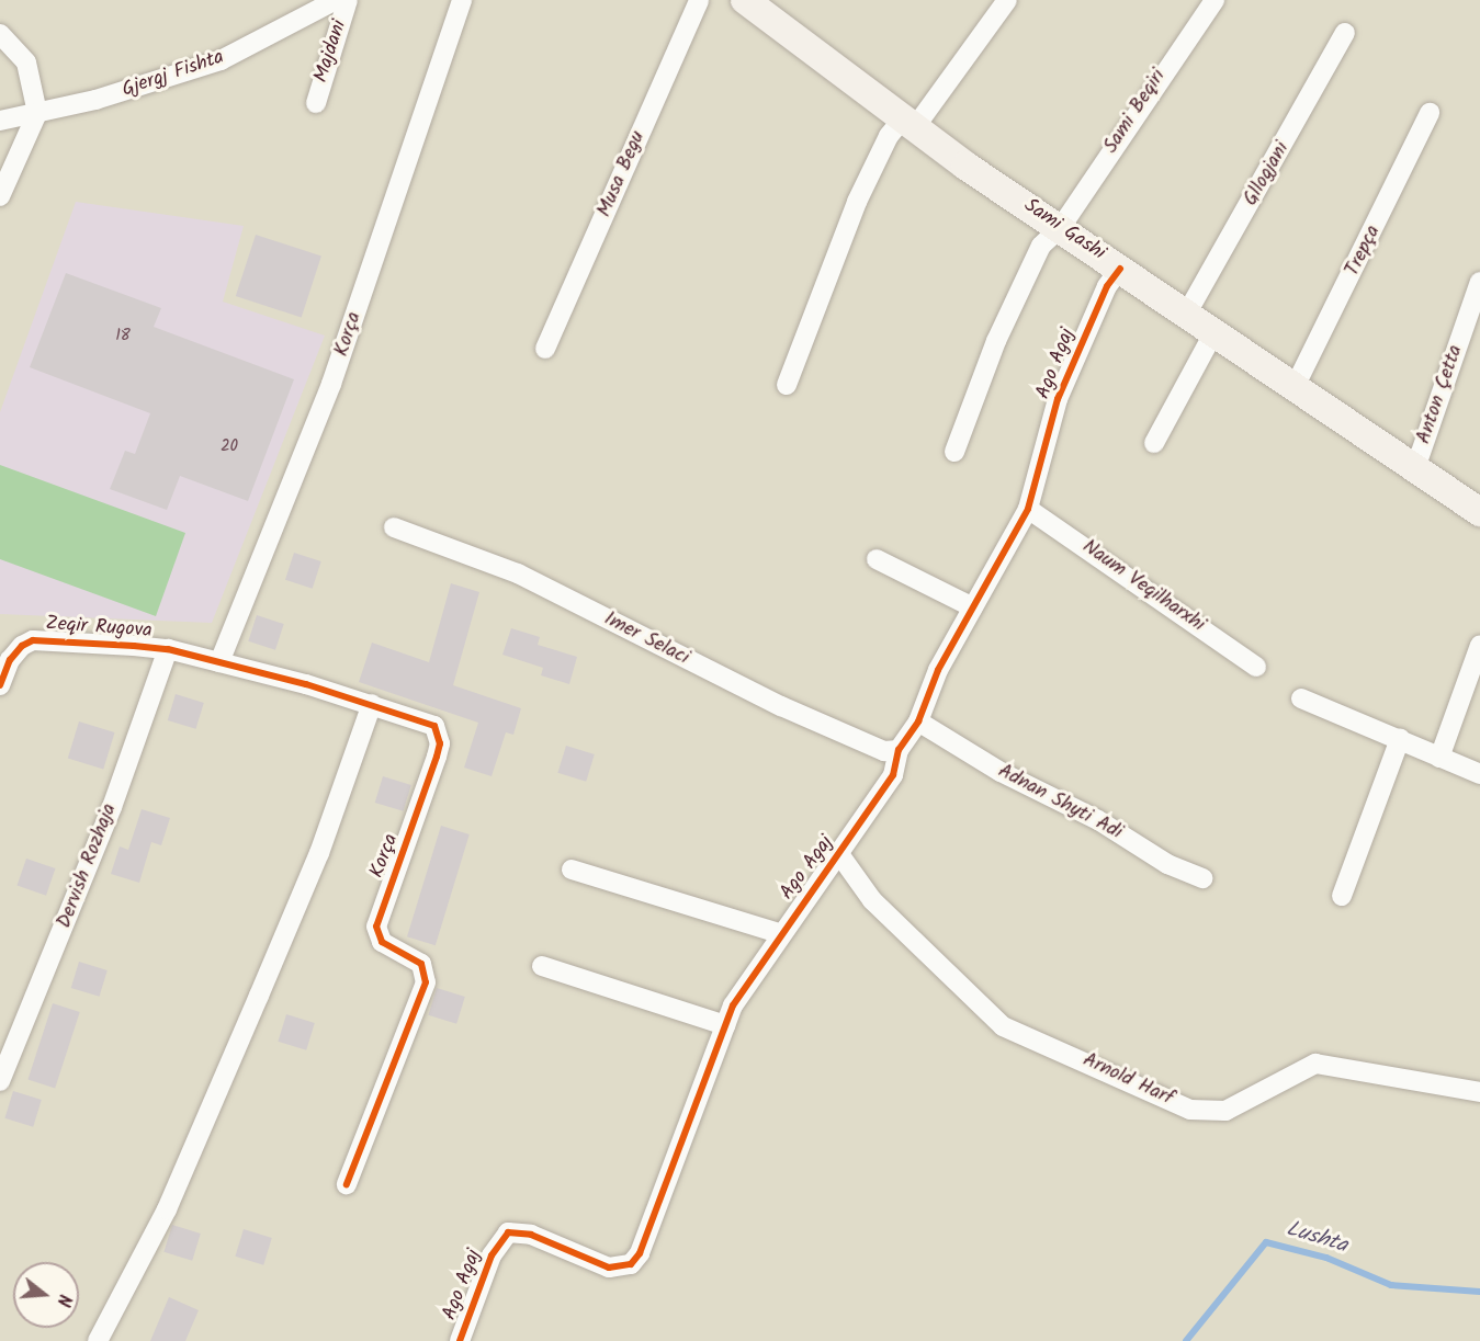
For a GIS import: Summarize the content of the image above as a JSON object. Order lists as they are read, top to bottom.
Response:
{
  "streets": {
    "street": [
      "Majdani",
      "Gjergj Fishta",
      "Sami Beqiri",
      "Musa Begu",
      "Gllogjani",
      "Sami Gashi",
      "Trepça",
      "Korça",
      "Ago Agaj",
      "Anton Çetta",
      "Naum Veqilharxhi",
      "Zeqir Rugova",
      "Imer Selaci",
      "Adnan Shyti Adi",
      "Dervish Rozhaja",
      "Arnold Harf"
    ]
  },
  "crossings": [
    ["Sami Beqiri", "Sami Gashi"],
    ["Gllogjani", "Sami Gashi"],
    ["Sami Gashi", "Trepça"],
    ["Sami Gashi", "Ago Agaj"],
    ["Sami Gashi", "Anton Çetta"],
    ["Korça", "Zeqir Rugova"],
    ["Ago Agaj", "Naum Veqilharxhi"],
    ["Ago Agaj", "Imer Selaci"],
    ["Ago Agaj", "Adnan Shyti Adi"],
    ["Ago Agaj", "Arnold Harf"],
    ["Zeqir Rugova", "Dervish Rozhaja"]
  ],
  "water": ["Lushta"],
  "house_numbers": ["18", "20"],
  "north": "right"
}
